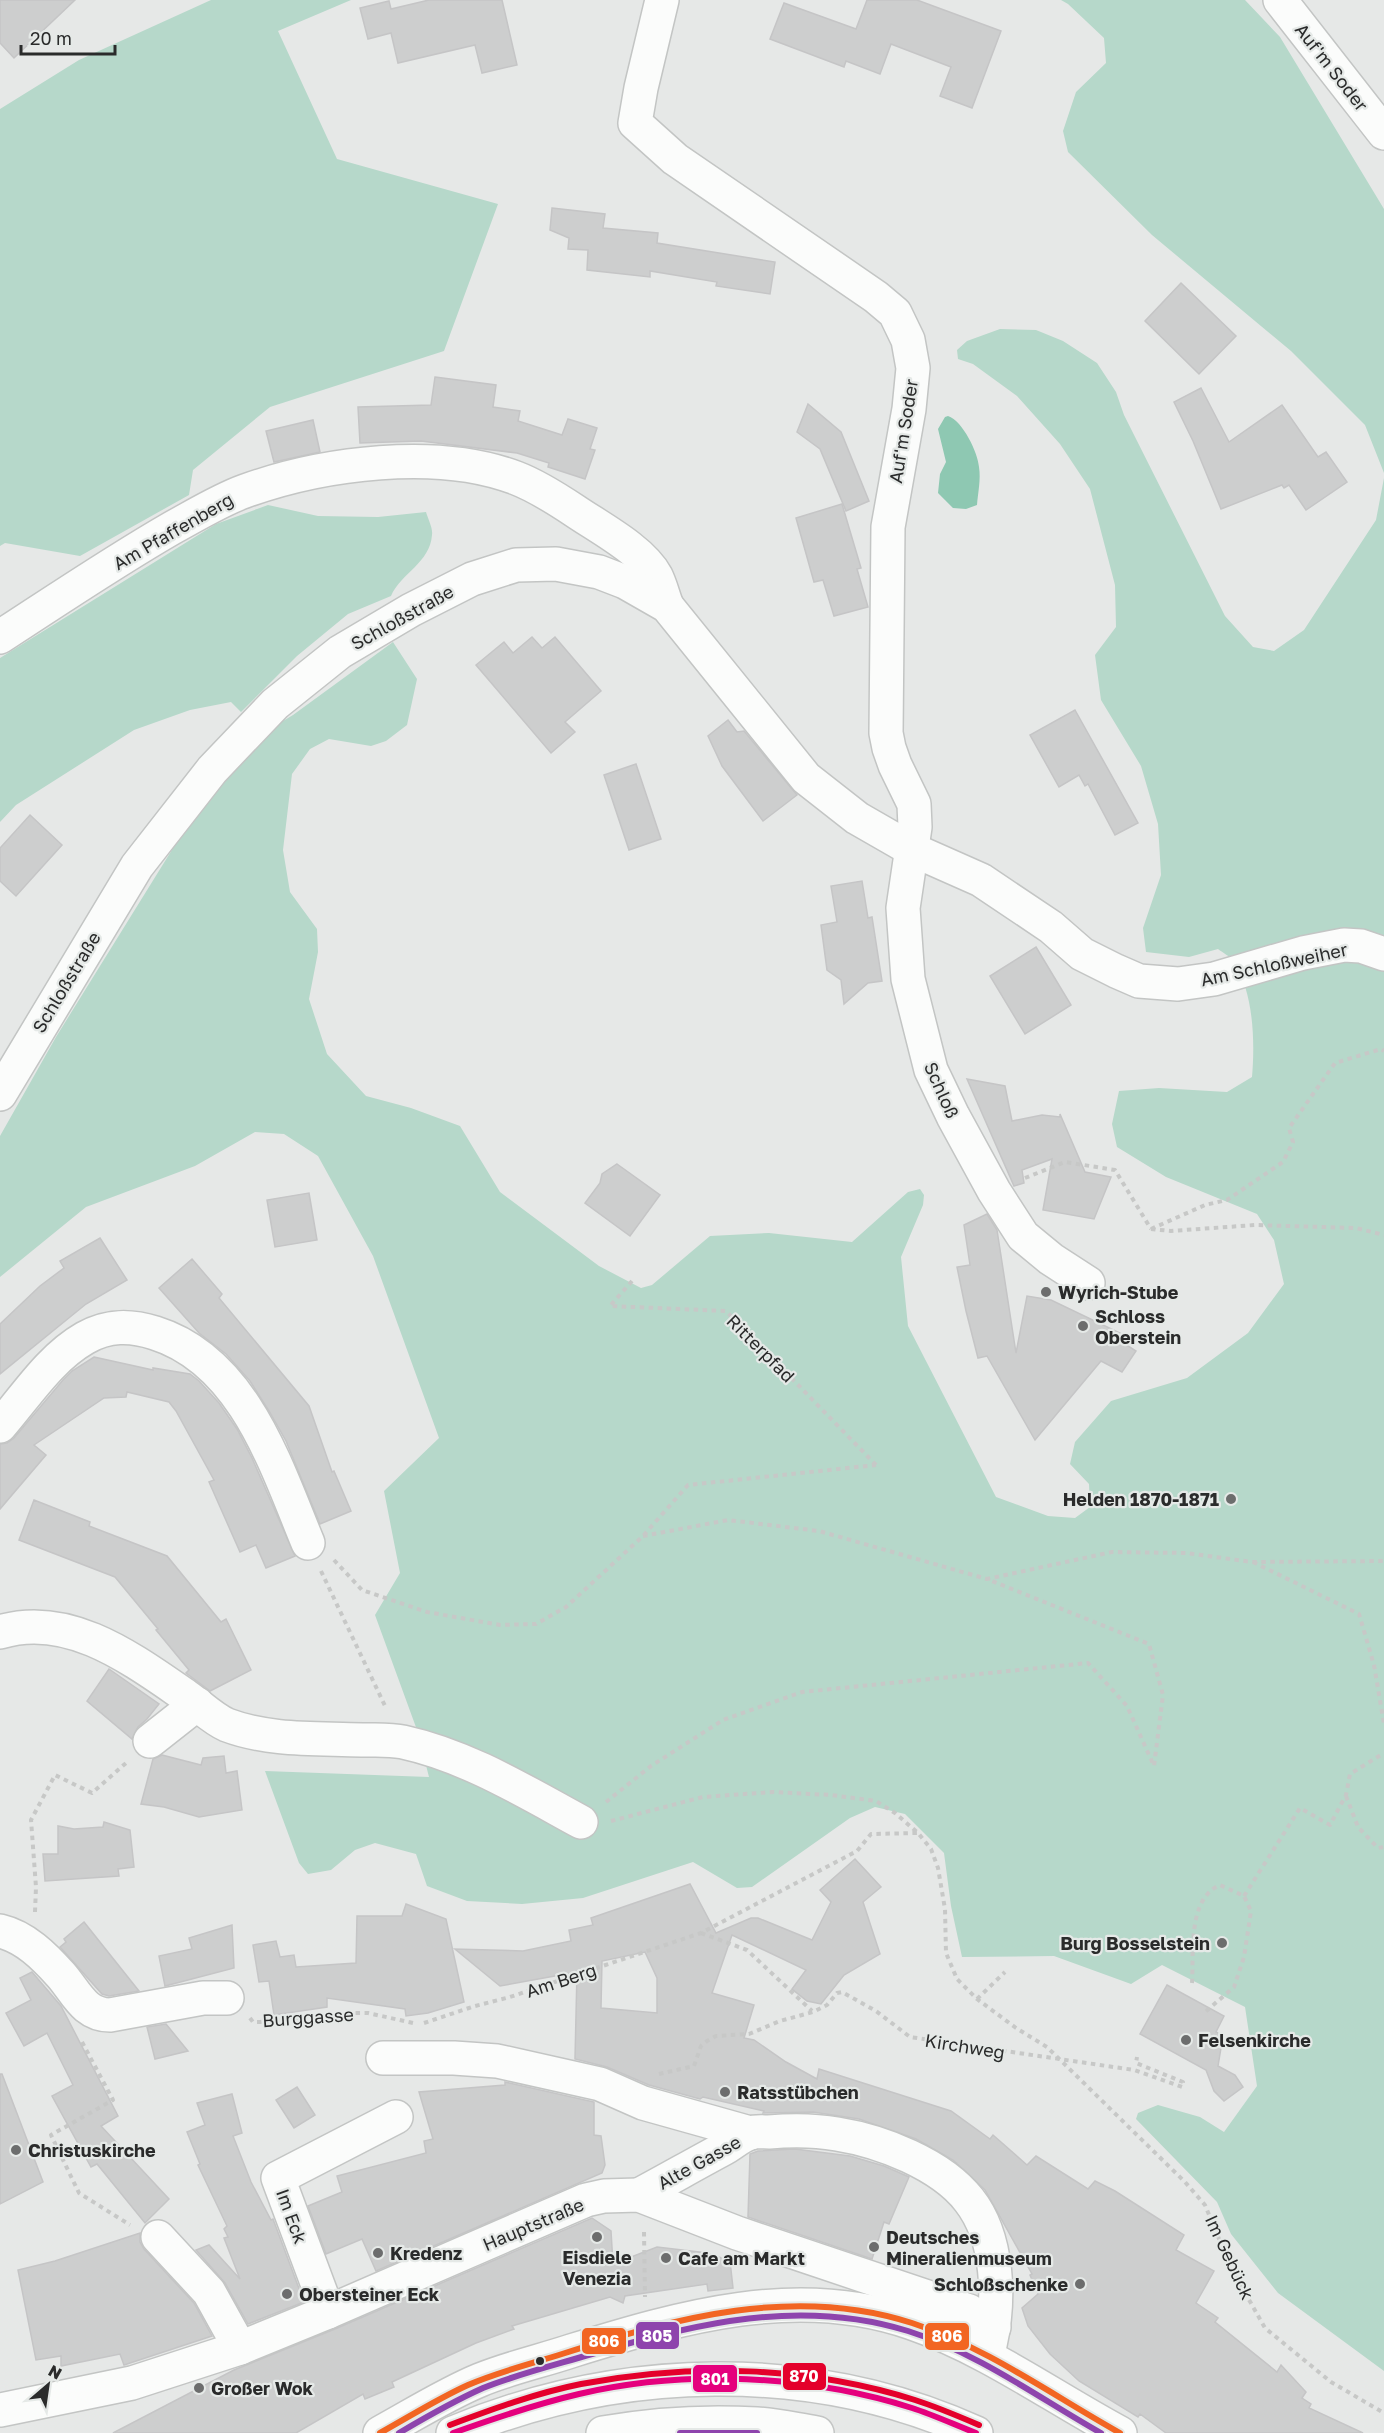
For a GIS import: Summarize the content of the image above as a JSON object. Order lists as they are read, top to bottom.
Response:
{
  "streets": {
    "street": [
      "Auf'm Soder",
      "Am Pfaffenberg",
      "Schloßstraße",
      "Am Schloßweiher",
      "Schloß",
      "Alte Gasse",
      "Im Eck",
      "Hauptstraße"
    ],
    "path": [
      "Ritterpfad",
      "Am Berg",
      "Burggasse",
      "Kirchweg",
      "Im Gebück"
    ]
  },
  "crossings": [
    ["Auf'm Soder", "Schloßstraße"],
    ["Auf'm Soder", "Am Schloßweiher"],
    ["Auf'm Soder", "Schloß"],
    ["Am Pfaffenberg", "Schloßstraße"],
    ["Schloßstraße", "Am Schloßweiher"],
    ["Schloßstraße", "Schloß"],
    ["Am Schloßweiher", "Schloß"],
    ["Am Berg", "Burggasse"],
    ["Am Berg", "Im Gebück"],
    ["Kirchweg", "Im Gebück"],
    ["Alte Gasse", "Hauptstraße"],
    ["Im Eck", "Hauptstraße"]
  ],
  "places": [
    "Wyrich-Stube",
    "Schloss Oberstein",
    "Helden 1870-1871",
    "Burg Bosselstein",
    "Felsenkirche",
    "Ratsstübchen",
    "Christuskirche",
    "Eisdiele Venezia",
    "Deutsches Mineralienmuseum",
    "Kredenz",
    "Cafe am Markt",
    "Schloßschenke",
    "Obersteiner Eck",
    "Großer Wok"
  ],
  "lines": [
    "transit line 806",
    "transit line 805",
    "transit line 870",
    "transit line 801"
  ],
  "scale_bar": "20 m",
  "north": "top right"
}
